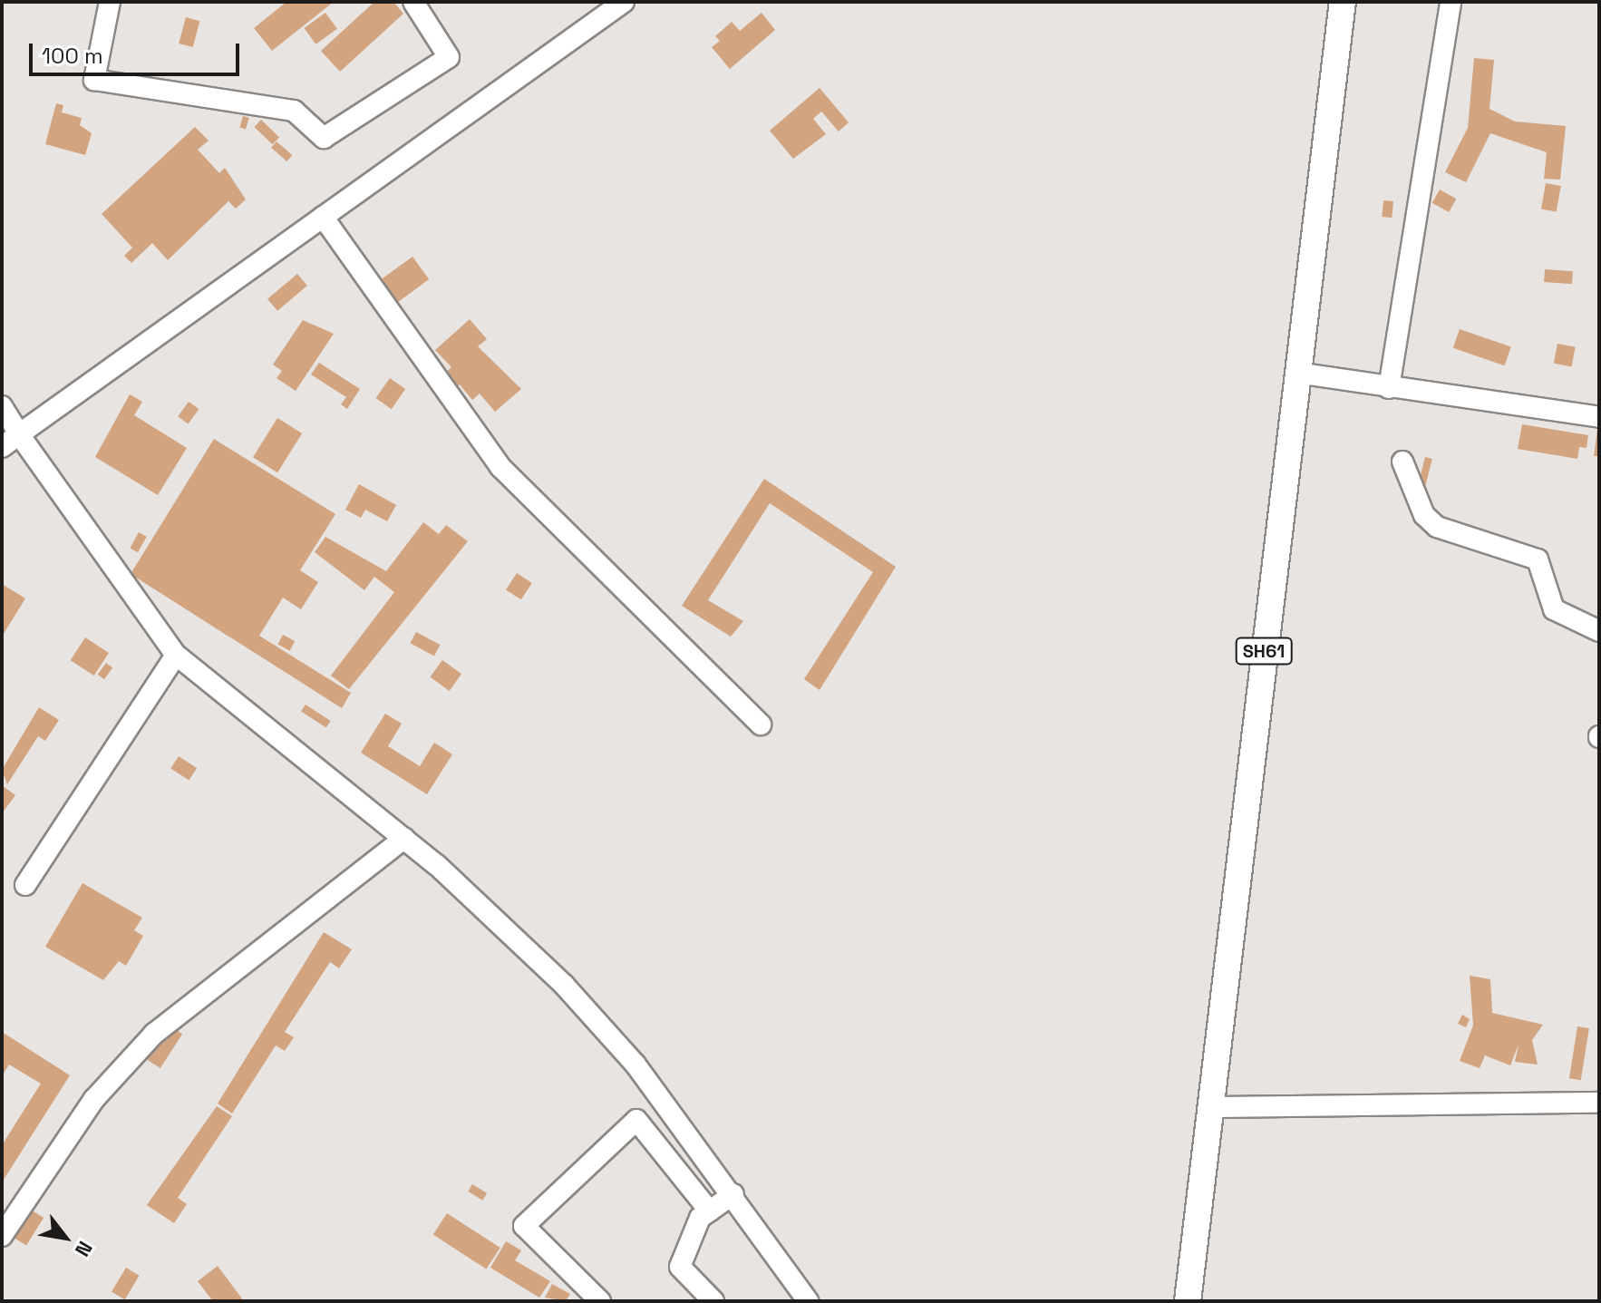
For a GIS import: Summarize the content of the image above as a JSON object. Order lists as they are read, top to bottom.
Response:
{
  "streets": {
    "main road": ["SH61"]
  },
  "scale_bar": "100 m",
  "north": "bottom right"
}
